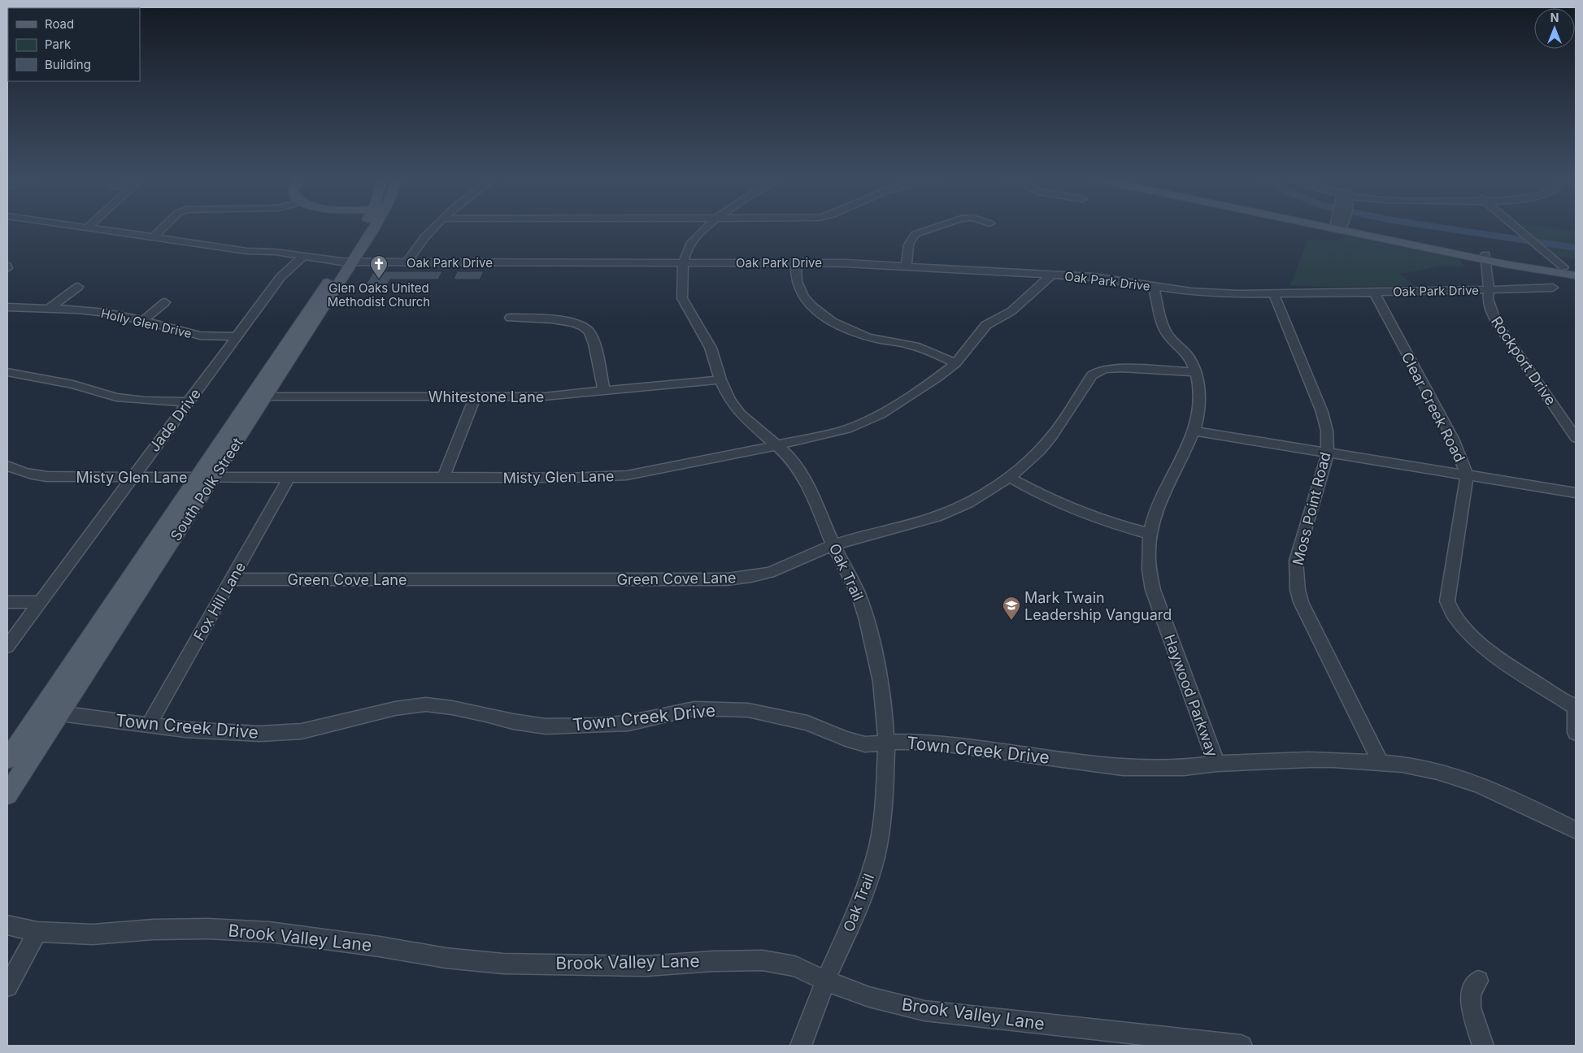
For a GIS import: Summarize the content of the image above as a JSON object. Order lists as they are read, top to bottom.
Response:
{
  "streets": {
    "main road": ["South Polk Street"],
    "street": [
      "Oak Park Drive",
      "Holly Glen Drive",
      "Rockport Drive",
      "Whitestone Lane",
      "Clear Creek Road",
      "Jade Drive",
      "Misty Glen Lane",
      "Moss Point Road",
      "Oak Trail",
      "Green Cove Lane",
      "Fox Hill Lane",
      "Haywood Parkway",
      "Town Creek Drive",
      "Brook Valley Lane"
    ]
  },
  "crossings": [
    ["Oak Park Drive", "Rockport Drive"],
    ["Oak Park Drive", "Clear Creek Road"],
    ["Oak Park Drive", "Jade Drive"],
    ["Oak Park Drive", "Misty Glen Lane"],
    ["Oak Park Drive", "South Polk Street"],
    ["Oak Park Drive", "Moss Point Road"],
    ["Oak Park Drive", "Oak Trail"],
    ["Oak Park Drive", "Haywood Parkway"],
    ["Holly Glen Drive", "Jade Drive"],
    ["Whitestone Lane", "South Polk Street"],
    ["Whitestone Lane", "Oak Trail"],
    ["Jade Drive", "Misty Glen Lane"],
    ["Misty Glen Lane", "South Polk Street"],
    ["Misty Glen Lane", "Oak Trail"],
    ["Misty Glen Lane", "Fox Hill Lane"],
    ["South Polk Street", "Town Creek Drive"],
    ["Moss Point Road", "Town Creek Drive"],
    ["Oak Trail", "Green Cove Lane"],
    ["Oak Trail", "Town Creek Drive"],
    ["Oak Trail", "Brook Valley Lane"],
    ["Green Cove Lane", "Fox Hill Lane"],
    ["Green Cove Lane", "Haywood Parkway"],
    ["Fox Hill Lane", "Town Creek Drive"],
    ["Haywood Parkway", "Town Creek Drive"]
  ],
  "places": {
    "church": ["Glen Oaks United Methodist Church"],
    "school or university": ["Mark Twain Leadership Vanguard"]
  },
  "legend": ["Road", "Park", "Building"],
  "north": "top"
}
